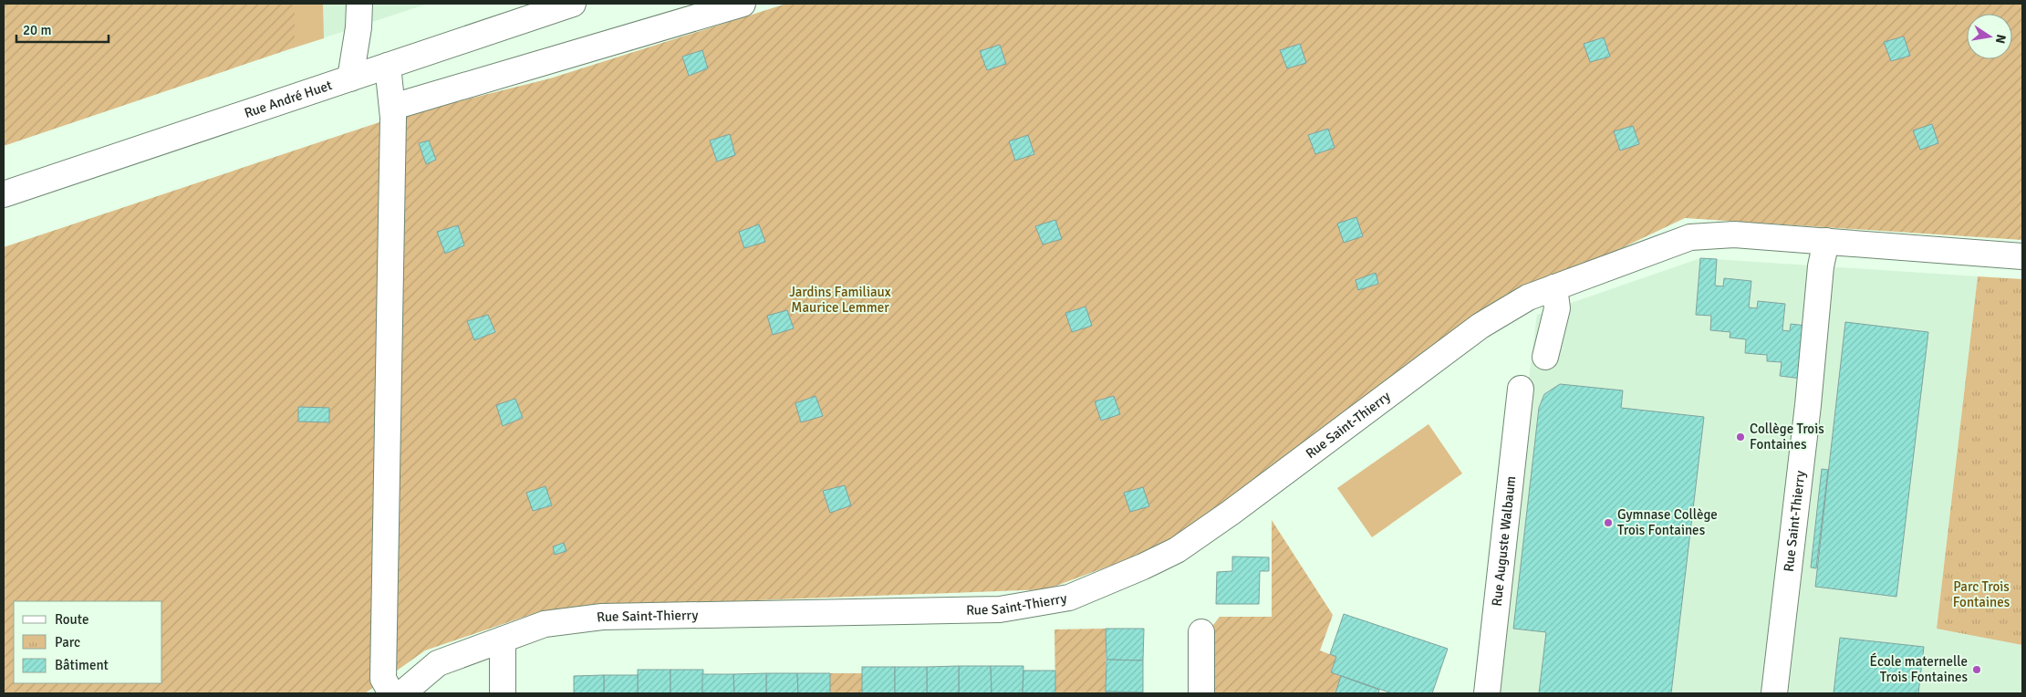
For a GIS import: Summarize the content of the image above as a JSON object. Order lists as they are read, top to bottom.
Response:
{
  "streets": {
    "street": ["Rue André Huet", "Rue Saint-Thierry", "Rue Auguste Walbaum"]
  },
  "parks": ["Jardins Familiaux Maurice Lemmer", "Parc Trois Fontaines"],
  "places": ["Collège Trois Fontaines", "Gymnase Collège Trois Fontaines", "École maternelle Trois Fontaines"],
  "legend": ["Route", "Parc", "Bâtiment"],
  "scale_bar": "20 m",
  "north": "right"
}
